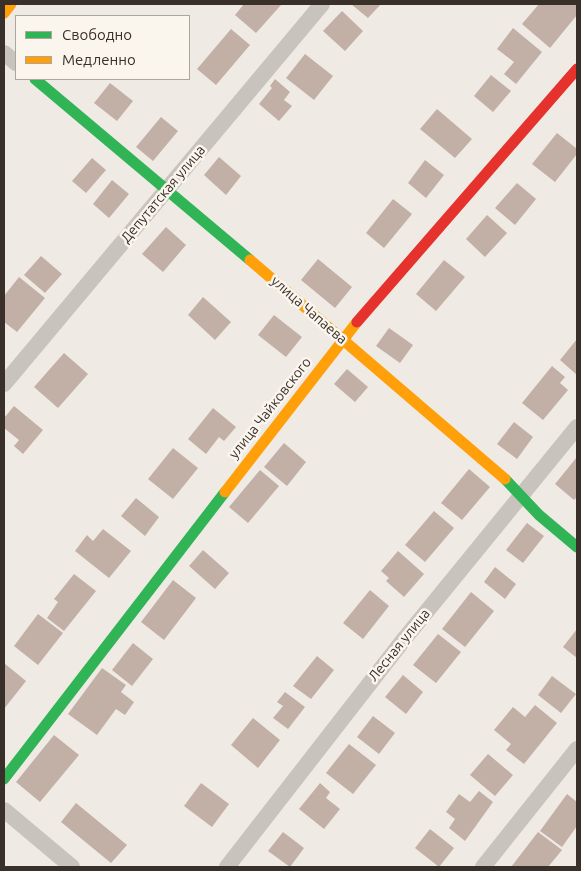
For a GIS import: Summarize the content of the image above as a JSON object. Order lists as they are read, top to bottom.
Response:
{
  "streets": {
    "street": [
      "Депутатская улица",
      "улица Чапаева",
      "улица Чайковского",
      "Лесная улица"
    ]
  },
  "crossings": [
    ["Депутатская улица", "улица Чапаева"],
    ["улица Чапаева", "улица Чайковского"],
    ["улица Чапаева", "Лесная улица"]
  ],
  "legend": ["Свободно", "Медленно"]
}
